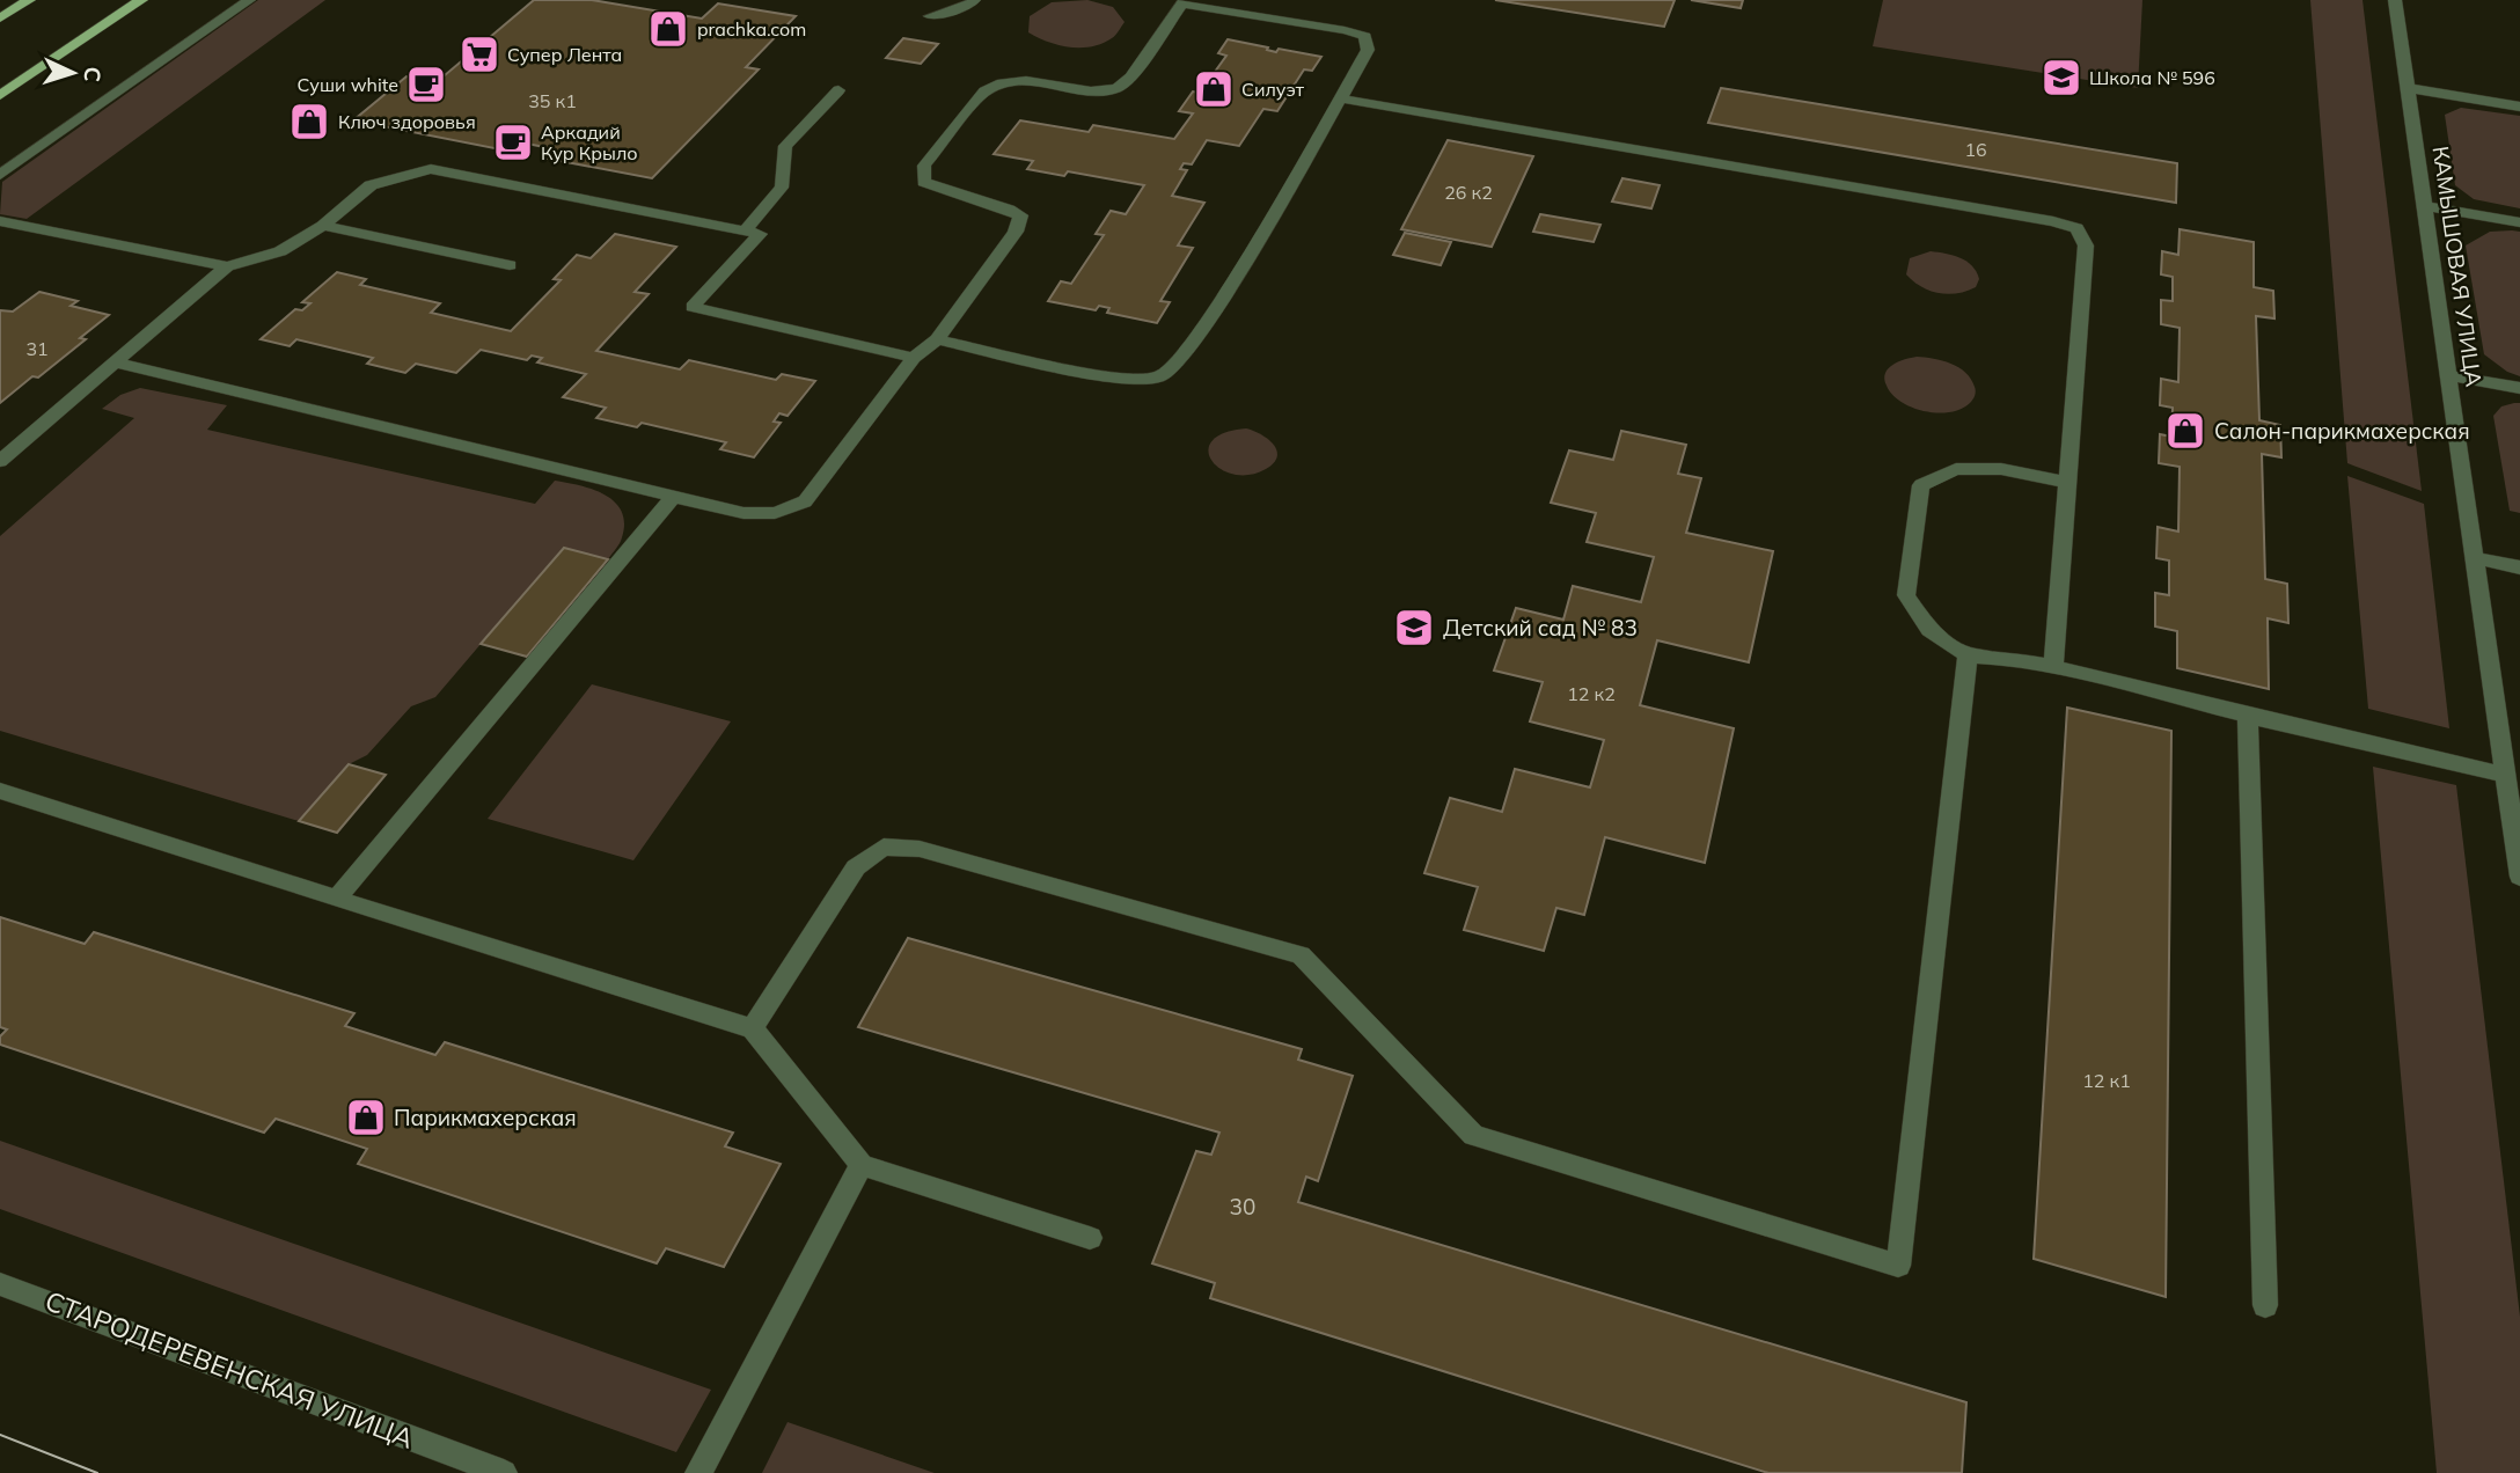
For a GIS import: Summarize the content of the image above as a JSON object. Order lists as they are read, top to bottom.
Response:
{
  "streets": {
    "street": ["КАМЫШОВАЯ УЛИЦА", "СТАРОДЕРЕВЕНСКАЯ УЛИЦА"]
  },
  "places": {
    "shop": [
      "prachka.com",
      "Силуэт",
      "Ключ здоровья",
      "Салон-парикмахерская",
      "Парикмахерская"
    ],
    "supermarket": ["Супер Лента"],
    "school or university": ["Школа № 596", "Детский сад № 83"],
    "cafe": ["Суши white", "Аркадий Кур Крыло"]
  },
  "house_numbers": [
    "35 к1",
    "16",
    "26 к2",
    "31",
    "12 к2",
    "12 к1",
    "30"
  ],
  "north": "right"
}
